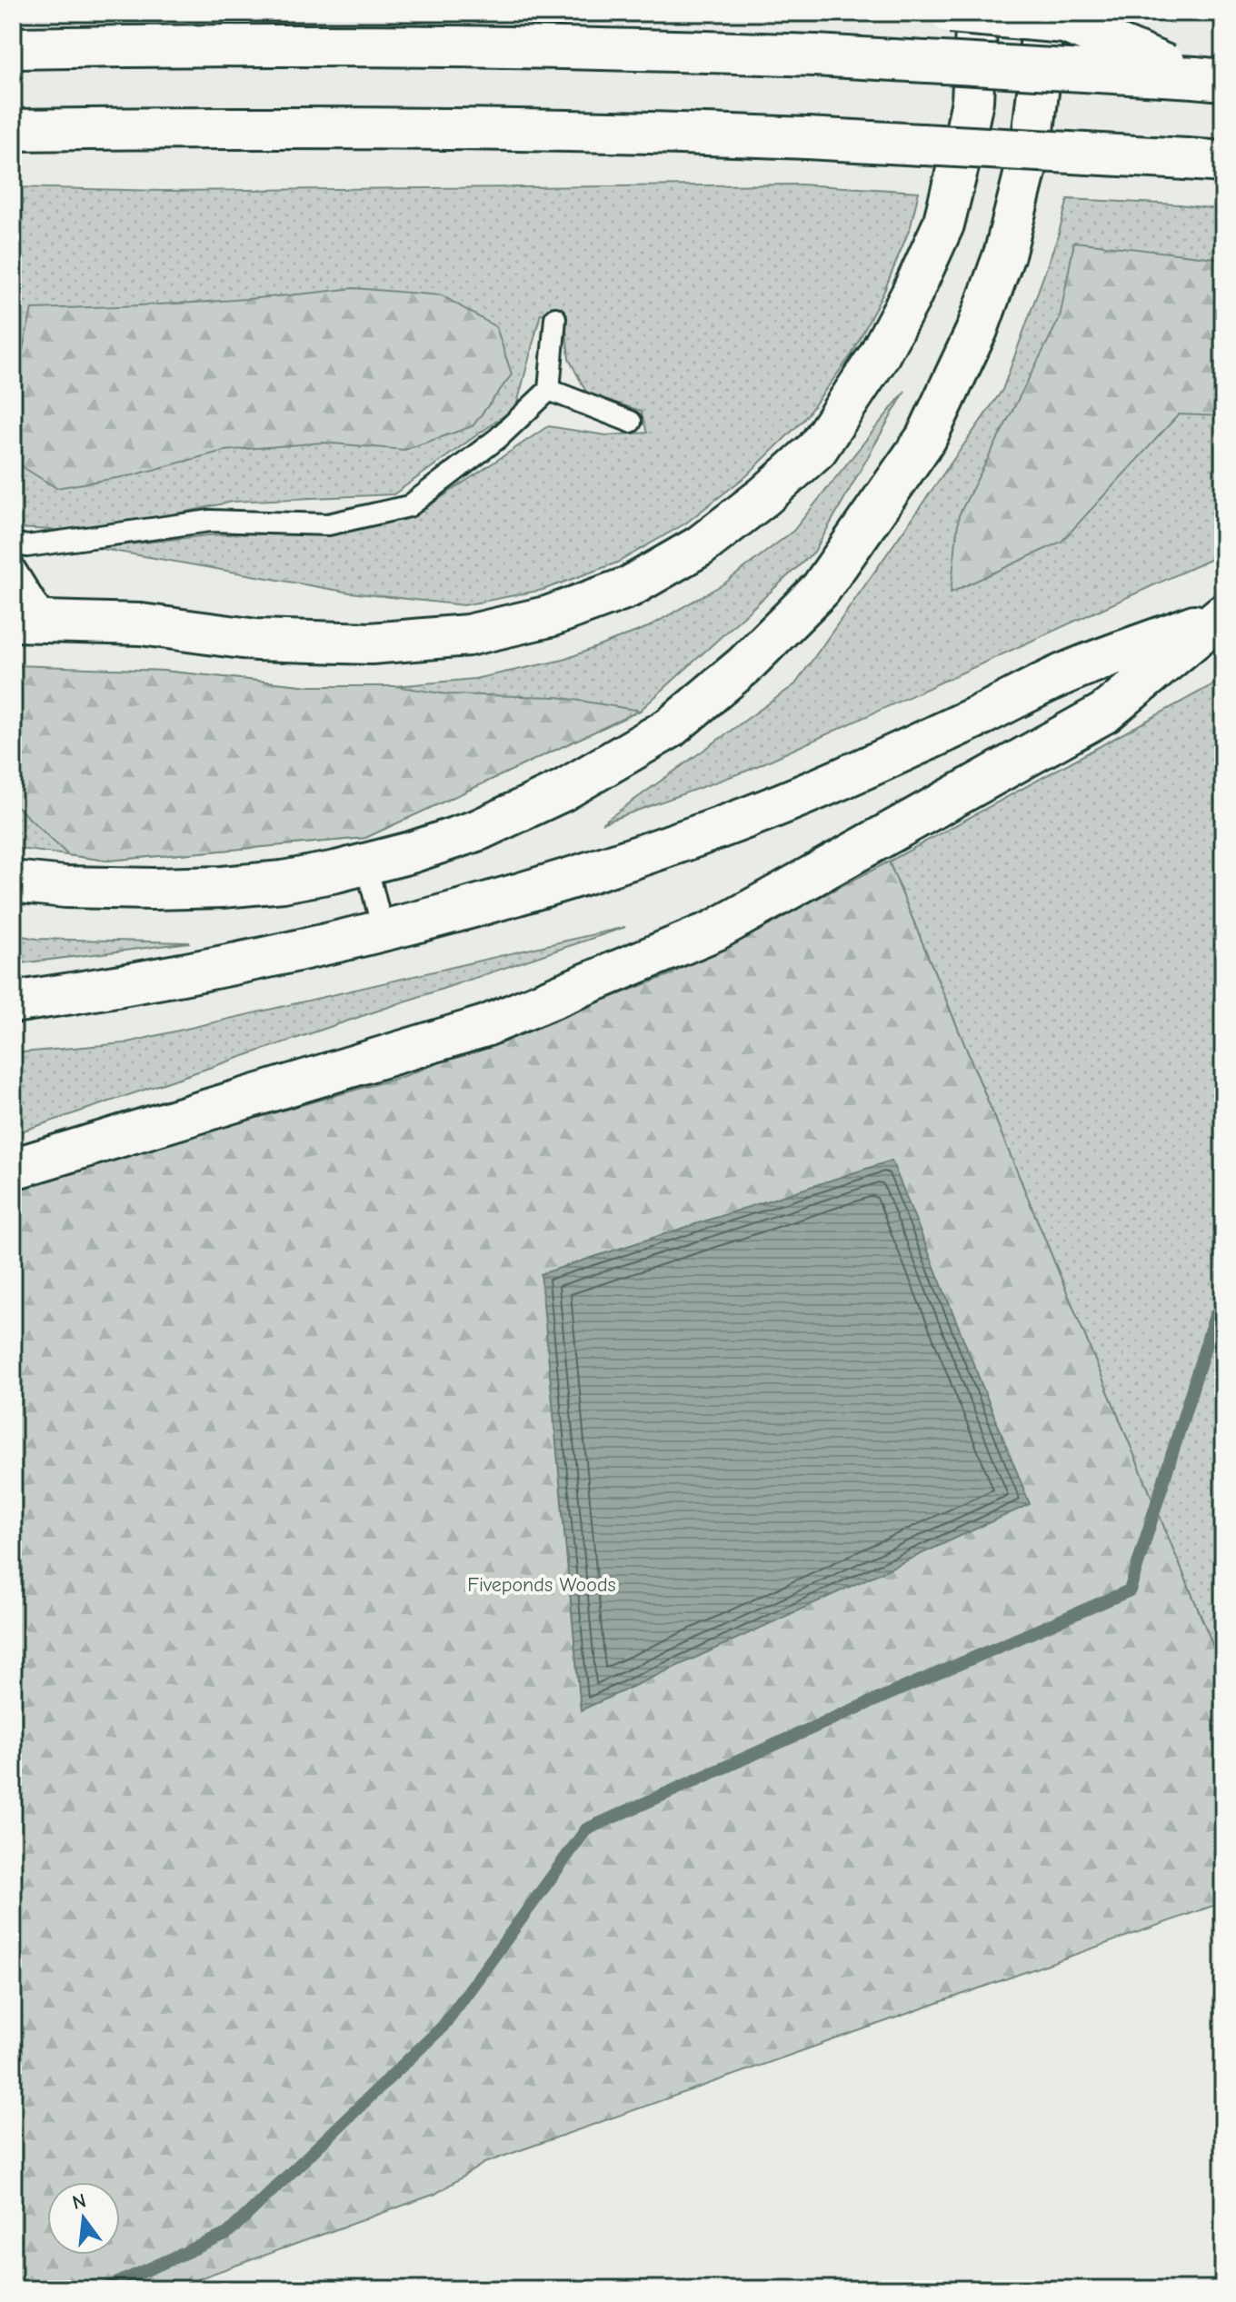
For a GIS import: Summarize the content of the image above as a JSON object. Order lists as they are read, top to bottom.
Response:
{
  "parks": ["Fiveponds Woods"],
  "north": "top"
}
